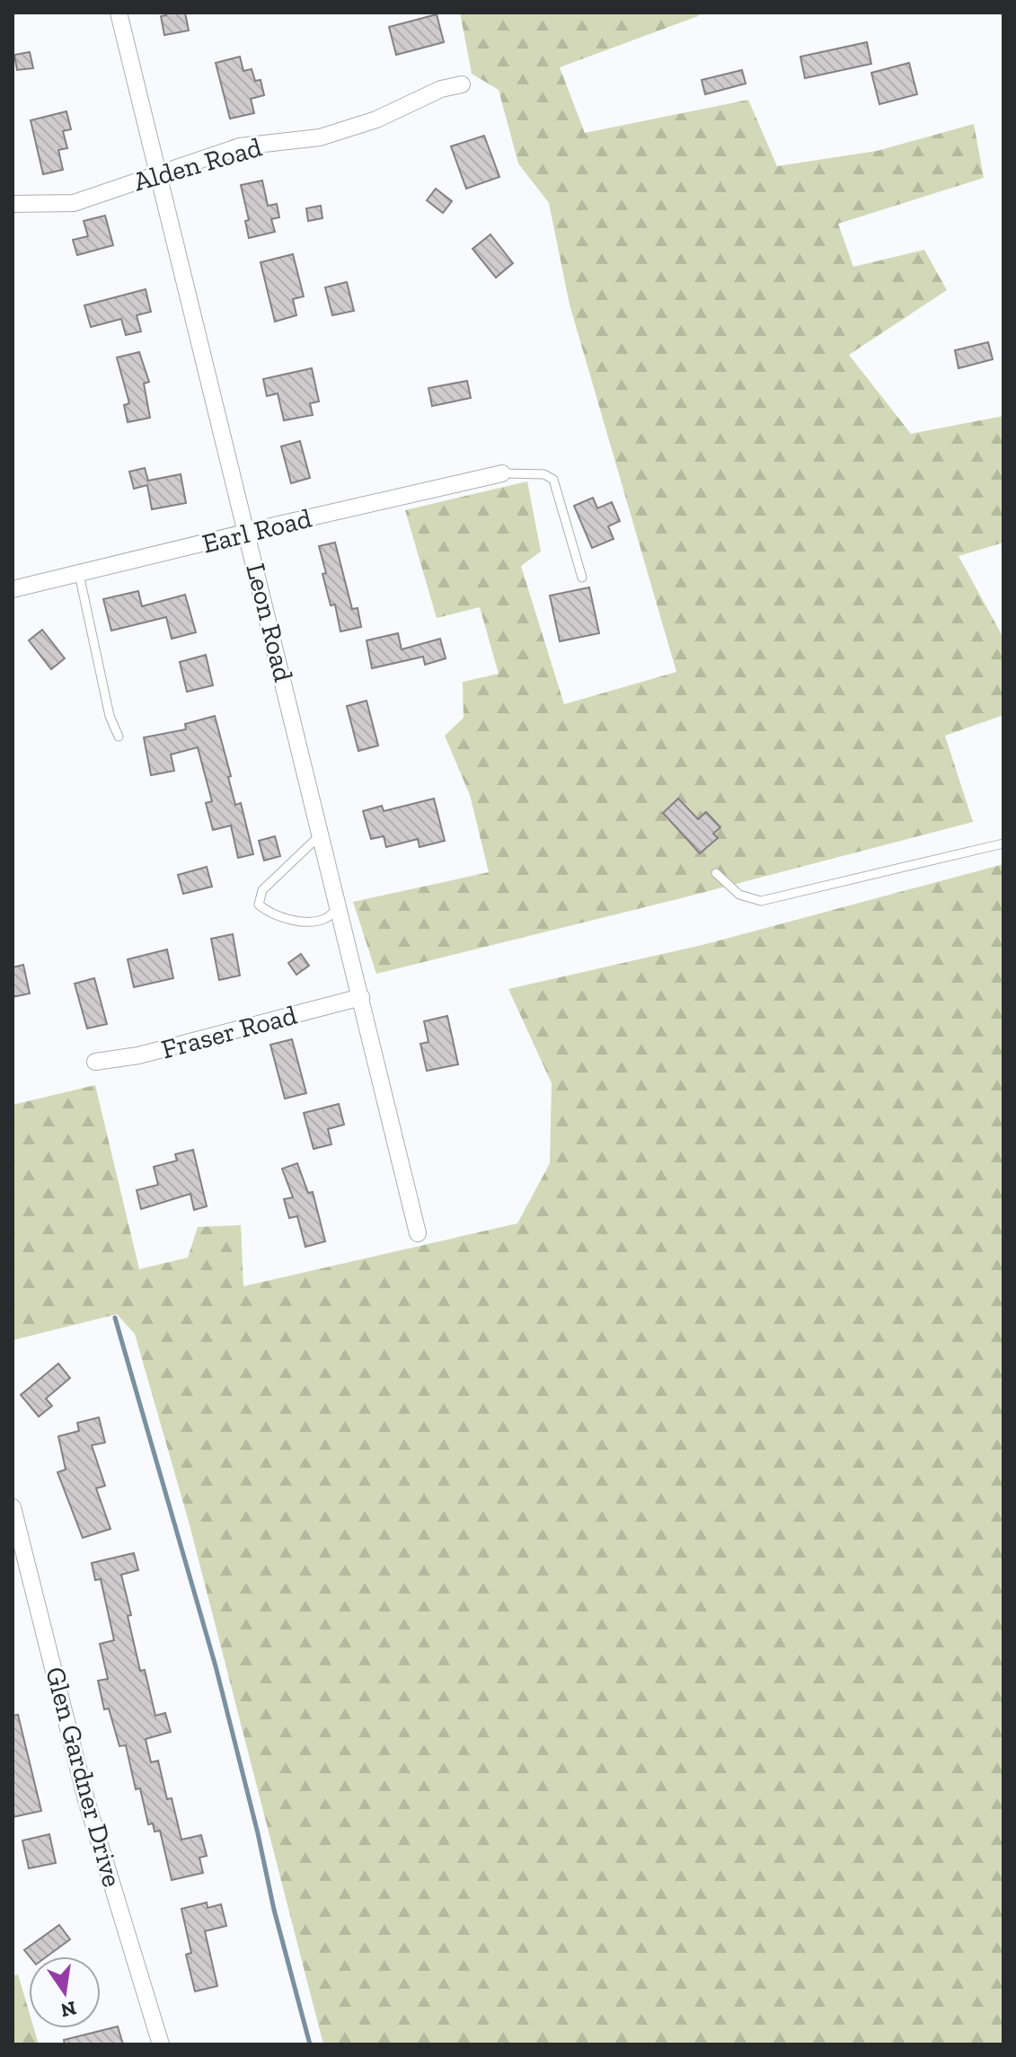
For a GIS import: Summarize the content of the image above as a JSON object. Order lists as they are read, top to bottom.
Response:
{
  "streets": {
    "street": [
      "Alden Road",
      "Earl Road",
      "Leon Road",
      "Fraser Road",
      "Glen Gardner Drive"
    ]
  },
  "crossings": [
    ["Alden Road", "Leon Road"],
    ["Earl Road", "Leon Road"],
    ["Leon Road", "Fraser Road"]
  ],
  "north": "bottom"
}
